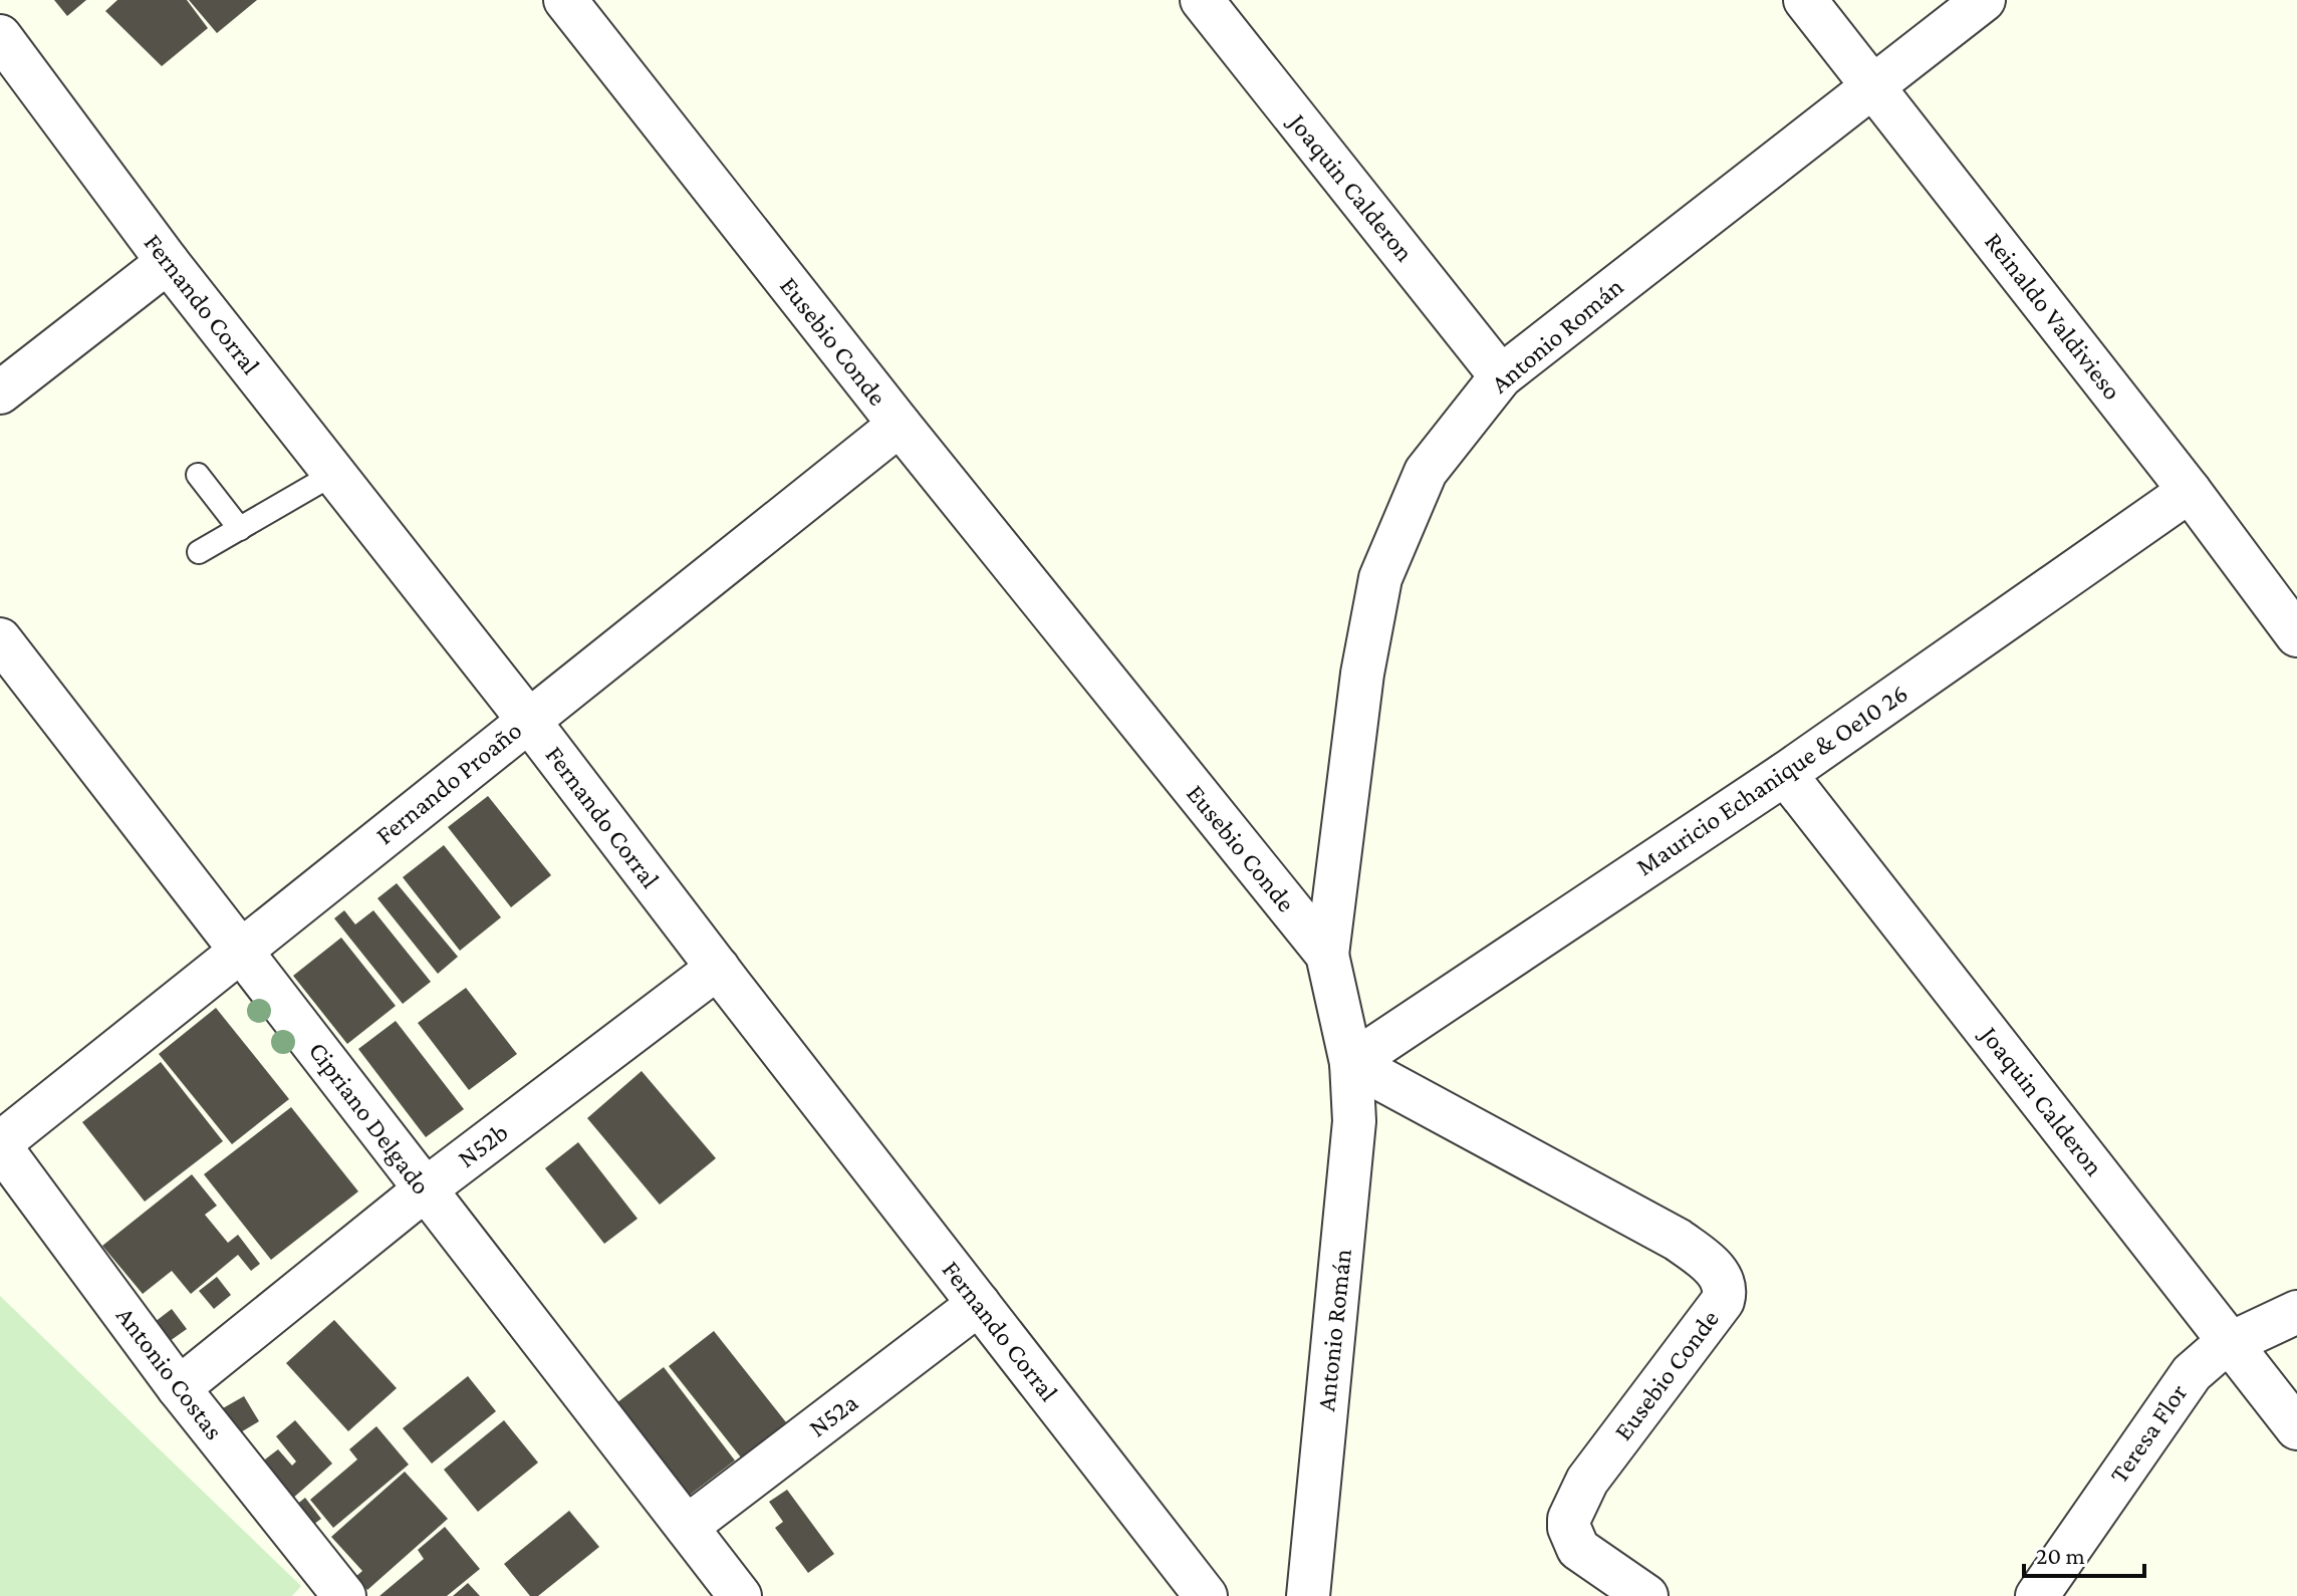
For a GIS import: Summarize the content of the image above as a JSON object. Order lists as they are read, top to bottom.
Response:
{
  "streets": {
    "street": [
      "Joaquin Calderon",
      "Fernando Corral",
      "Reinaldo Valdivieso",
      "Antonio Román",
      "Eusebio Conde",
      "Mauricio Echanique & Oe10 26",
      "Fernando Proaño",
      "Cipriano Delgado",
      "N52b",
      "Antonio Costas",
      "N52a",
      "Teresa Flor"
    ]
  },
  "crossings": [
    ["Joaquin Calderon", "Antonio Román"],
    ["Joaquin Calderon", "Mauricio Echanique & Oe10 26"],
    ["Joaquin Calderon", "Teresa Flor"],
    ["Fernando Corral", "Fernando Proaño"],
    ["Fernando Corral", "N52b"],
    ["Fernando Corral", "N52a"],
    ["Reinaldo Valdivieso", "Antonio Román"],
    ["Reinaldo Valdivieso", "Mauricio Echanique & Oe10 26"],
    ["Antonio Román", "Eusebio Conde"],
    ["Antonio Román", "Mauricio Echanique & Oe10 26"],
    ["Eusebio Conde", "Mauricio Echanique & Oe10 26"],
    ["Eusebio Conde", "Fernando Proaño"],
    ["Fernando Proaño", "Cipriano Delgado"],
    ["Fernando Proaño", "Antonio Costas"],
    ["Cipriano Delgado", "N52b"],
    ["Cipriano Delgado", "N52a"],
    ["N52b", "Antonio Costas"]
  ],
  "scale_bar": "20 m"
}
